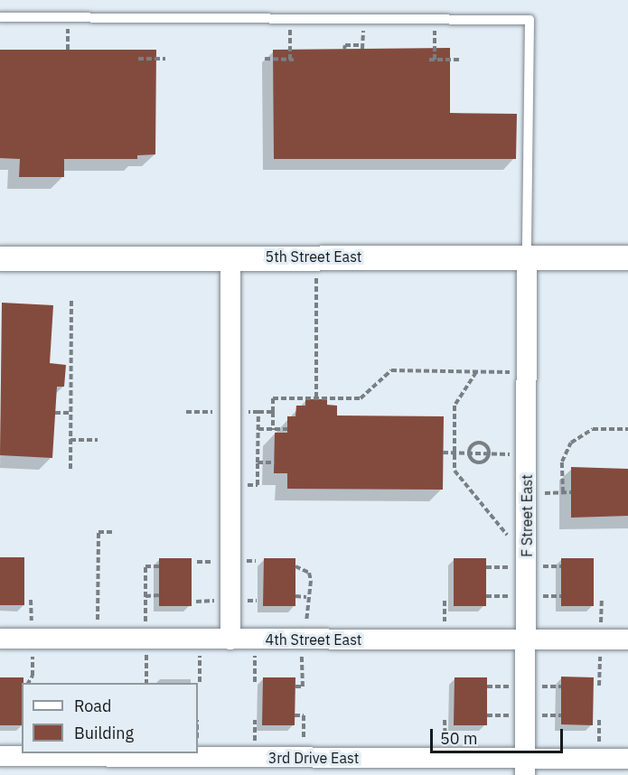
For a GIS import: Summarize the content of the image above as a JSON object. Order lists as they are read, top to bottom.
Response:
{
  "streets": {
    "street": [
      "5th Street East",
      "F Street East",
      "4th Street East",
      "3rd Drive East"
    ]
  },
  "crossings": [
    ["5th Street East", "F Street East"],
    ["F Street East", "4th Street East"],
    ["F Street East", "3rd Drive East"]
  ],
  "legend": ["Road", "Building"],
  "scale_bar": "50 m"
}
